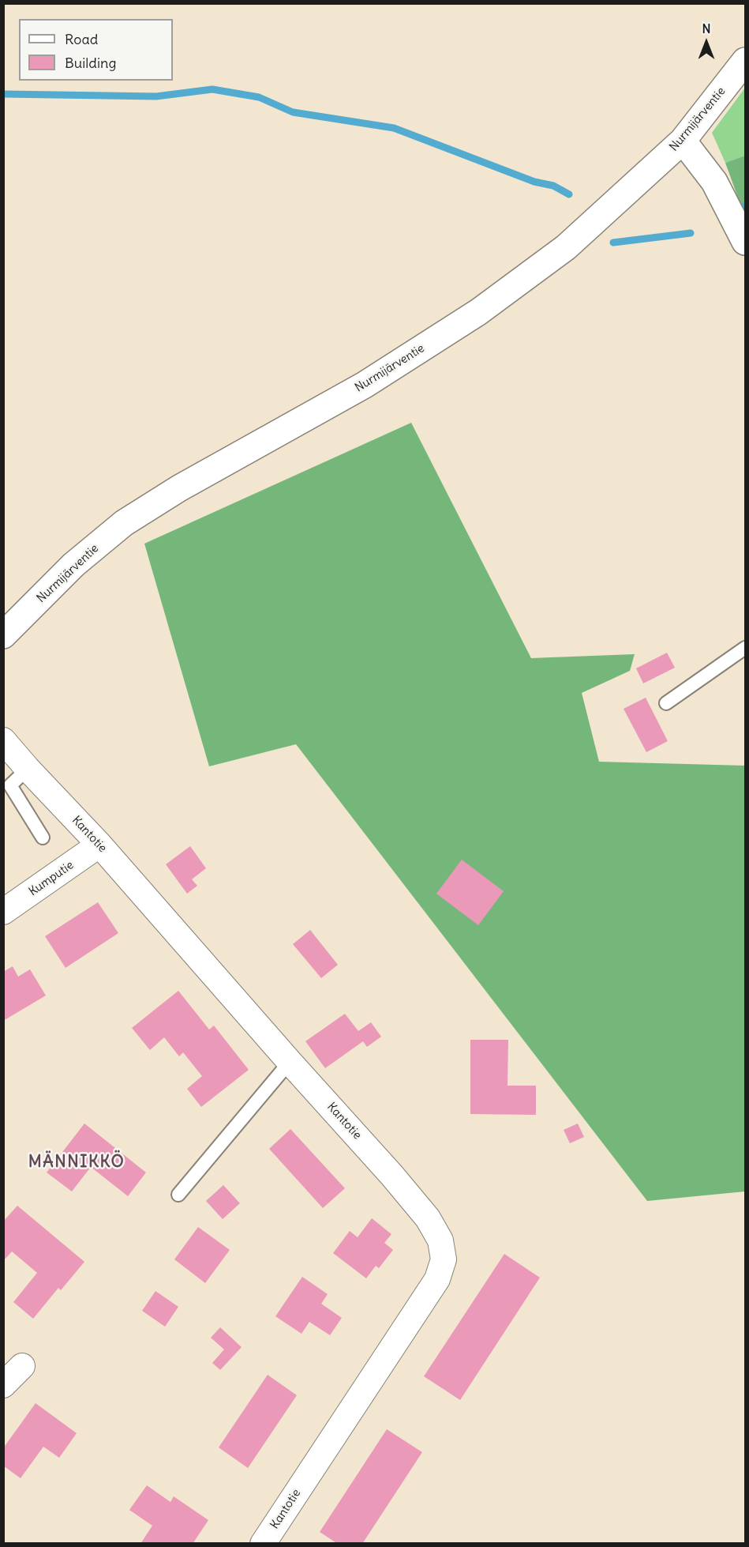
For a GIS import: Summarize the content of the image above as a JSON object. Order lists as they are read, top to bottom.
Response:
{
  "streets": {
    "street": ["Nurmijärventie", "Kantotie", "Kumputie"]
  },
  "crossings": [
    ["Kantotie", "Kumputie"]
  ],
  "districts": ["MÄNNIKKÖ"],
  "legend": ["Road", "Building"],
  "north": "top"
}
